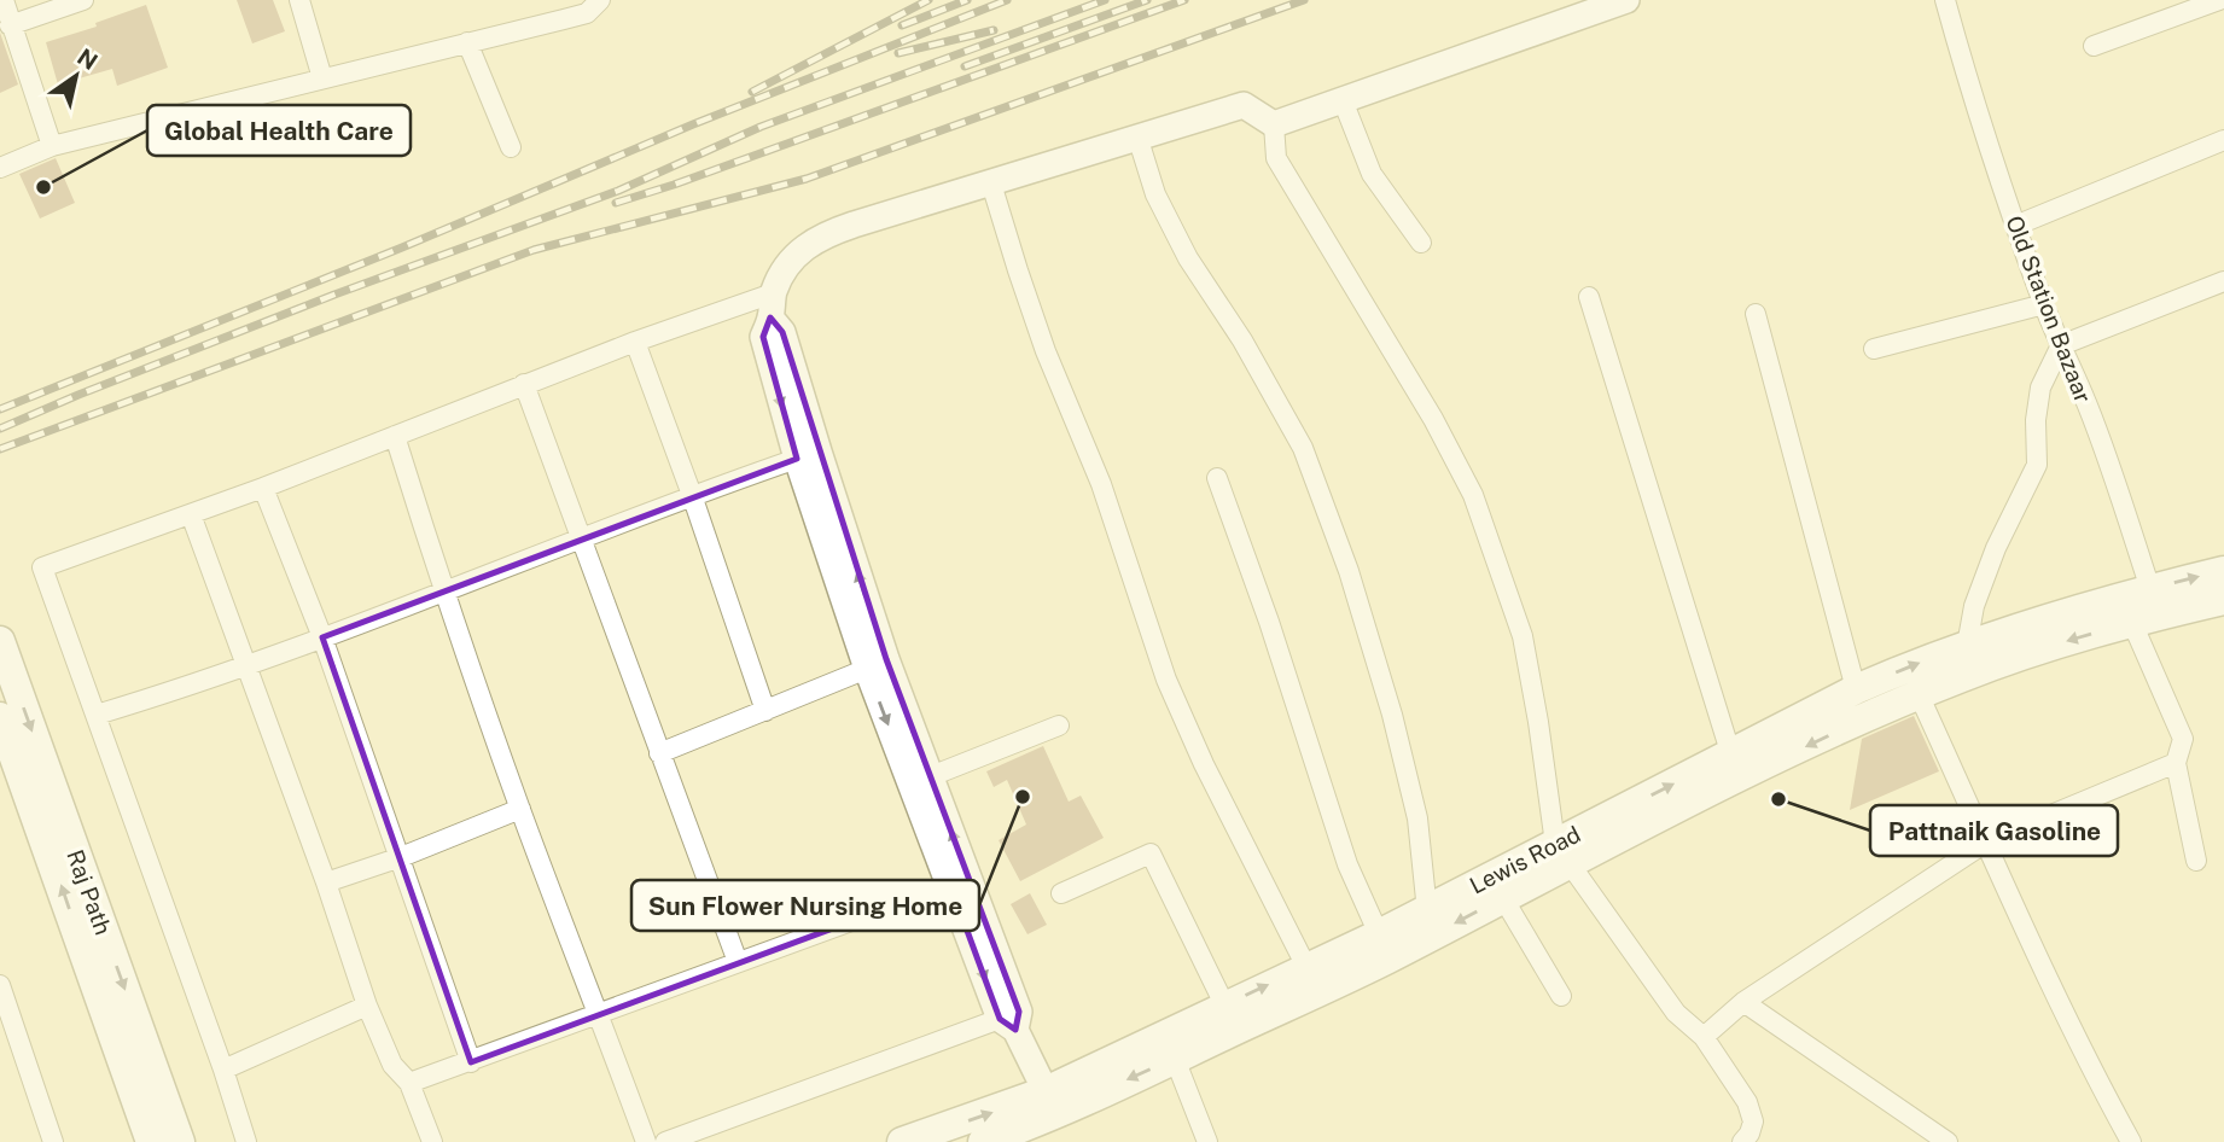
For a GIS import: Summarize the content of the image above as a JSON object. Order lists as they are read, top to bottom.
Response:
{
  "streets": {
    "main road": ["Lewis Road", "Raj Path"],
    "street": ["Old Station Bazaar"]
  },
  "crossings": [
    ["Old Station Bazaar", "Lewis Road"]
  ],
  "places": ["Global Health Care", "Sun Flower Nursing Home", "Pattnaik Gasoline"],
  "north": "top right"
}
